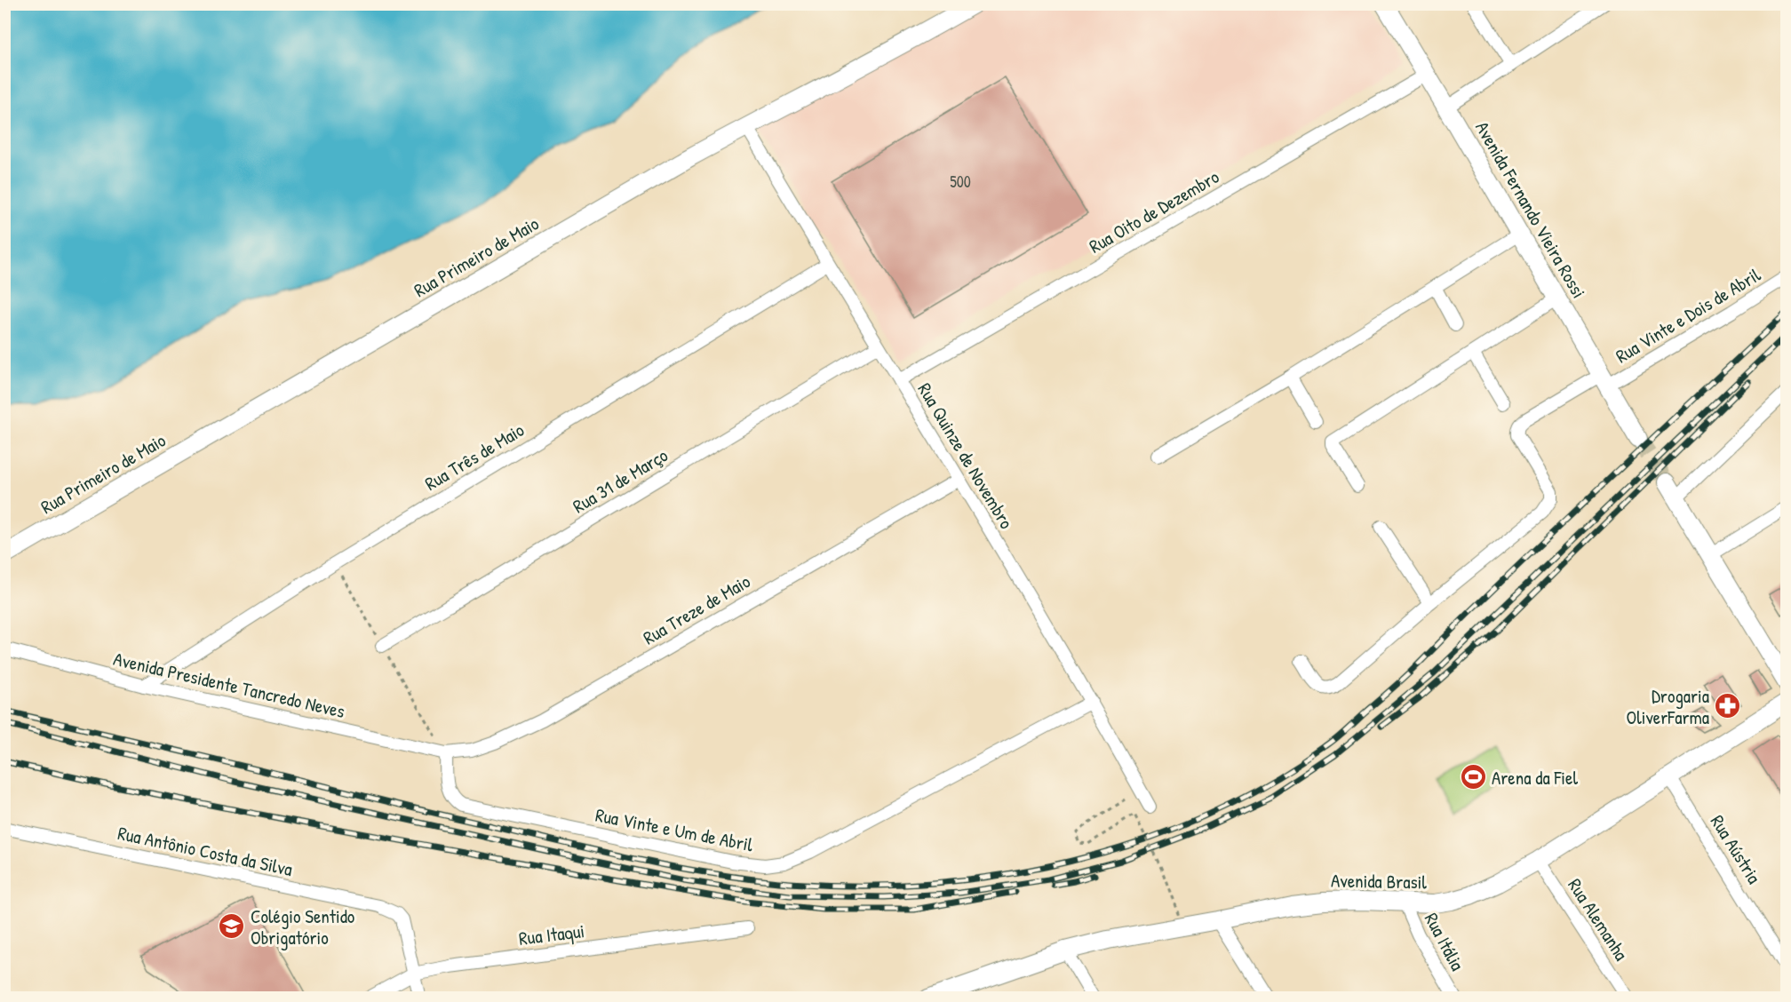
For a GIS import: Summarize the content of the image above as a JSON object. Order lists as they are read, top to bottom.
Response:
{
  "streets": {
    "street": [
      "Avenida Fernando Vieira Rossi",
      "Rua Oito de Dezembro",
      "Rua Primeiro de Maio",
      "Rua Vinte e Dois de Abril",
      "Rua Quinze de Novembro",
      "Rua Três de Maio",
      "Rua 31 de Março",
      "Rua Treze de Maio",
      "Avenida Presidente Tancredo Neves",
      "Rua Vinte e Um de Abril",
      "Rua Aústria",
      "Rua Antônio Costa da Silva",
      "Avenida Brasil",
      "Rua Alemanha",
      "Rua Itaqui",
      "Rua Itália"
    ]
  },
  "crossings": [
    ["Avenida Fernando Vieira Rossi", "Rua Oito de Dezembro"],
    ["Avenida Fernando Vieira Rossi", "Rua Vinte e Dois de Abril"],
    ["Rua Oito de Dezembro", "Rua Quinze de Novembro"],
    ["Rua Primeiro de Maio", "Rua Quinze de Novembro"],
    ["Rua Quinze de Novembro", "Rua Três de Maio"],
    ["Rua Quinze de Novembro", "Rua 31 de Março"],
    ["Rua Quinze de Novembro", "Rua Treze de Maio"],
    ["Rua Quinze de Novembro", "Rua Vinte e Um de Abril"],
    ["Rua Três de Maio", "Avenida Presidente Tancredo Neves"],
    ["Rua Treze de Maio", "Avenida Presidente Tancredo Neves"],
    ["Rua Treze de Maio", "Rua Vinte e Um de Abril"],
    ["Avenida Presidente Tancredo Neves", "Rua Vinte e Um de Abril"],
    ["Rua Aústria", "Avenida Brasil"],
    ["Rua Antônio Costa da Silva", "Rua Itaqui"],
    ["Avenida Brasil", "Rua Alemanha"],
    ["Avenida Brasil", "Rua Itália"]
  ],
  "places": {
    "pharmacy": ["Drogaria OliverFarma"],
    "sports": ["Arena da Fiel"],
    "school or university": ["Colégio Sentido Obrigatório"]
  },
  "house_numbers": ["500"]
}
